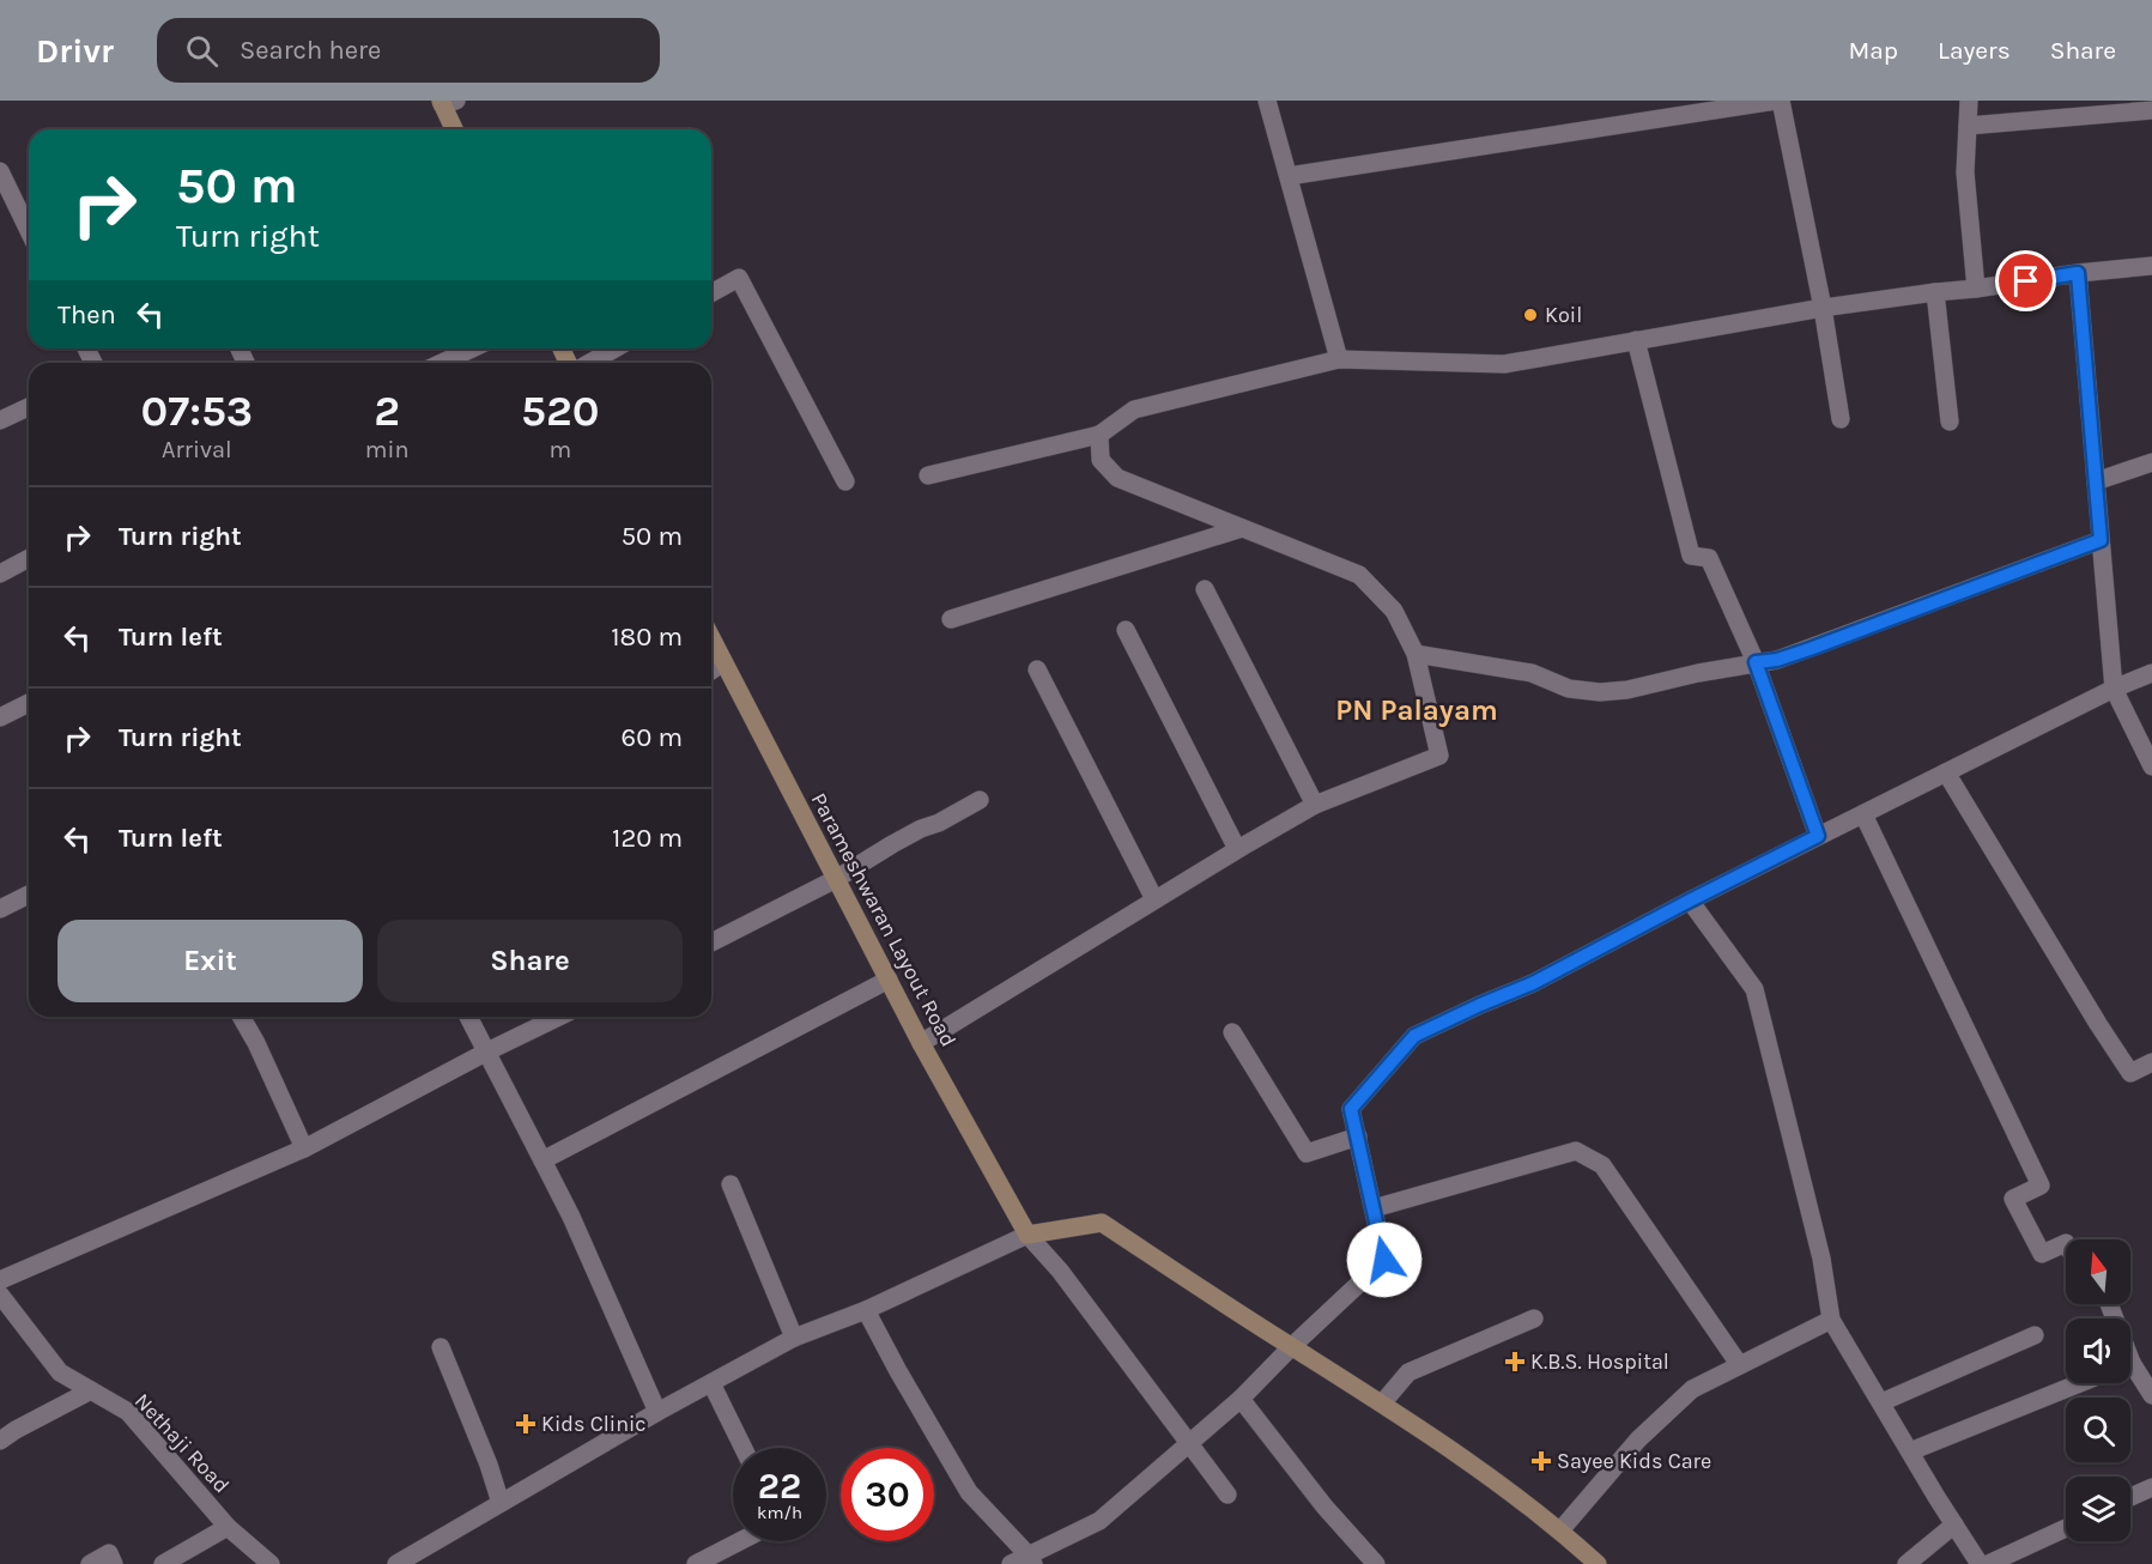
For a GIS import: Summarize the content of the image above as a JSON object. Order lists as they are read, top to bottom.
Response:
{
  "streets": {
    "street": ["Parameshwaran Layout Road", "Nethaji Road"]
  },
  "districts": ["PN Palayam"],
  "places": {
    "other": ["Koil"],
    "health": ["K.B.S. Hospital", "Kids Clinic", "Sayee Kids Care"]
  },
  "north": "top",
  "page": {
    "header": "Drivr",
    "search": "Search here",
    "nav": ["Map", "Layers", "Share"],
    "turn": ["50 m", "Turn right"],
    "then": "Then",
    "eta": [
      "07:53",
      "Arrival",
      "2",
      "min",
      "520",
      "m"
    ],
    "list": [
      {
        "name": "Turn right",
        "value": "50 m"
      },
      {
        "name": "Turn left",
        "value": "180 m"
      },
      {
        "name": "Turn right",
        "value": "60 m"
      },
      {
        "name": "Turn left",
        "value": "120 m"
      }
    ],
    "buttons": ["Exit", "Share"],
    "speed": "22 km/h",
    "limit": "30"
  }
}
